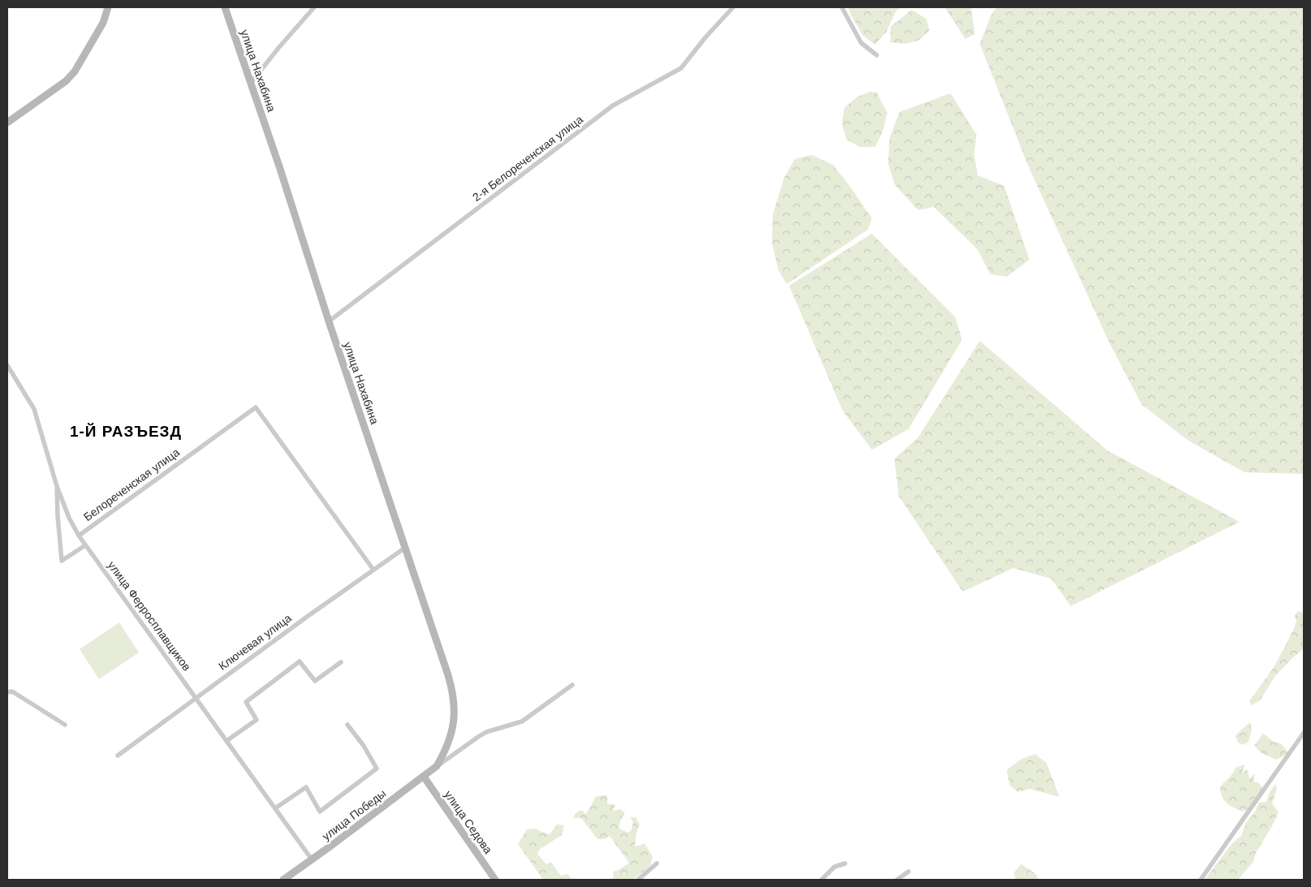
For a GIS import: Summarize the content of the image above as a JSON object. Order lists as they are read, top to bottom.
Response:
{
  "streets": {
    "main road": ["улица Нахабина", "улица Победы", "улица Седова"],
    "street": [
      "2-я Белореченская улица",
      "Белореченская улица",
      "улица Ферросплавщиков",
      "Ключевая улица"
    ]
  },
  "crossings": [
    ["улица Нахабина", "2-я Белореченская улица"],
    ["улица Нахабина", "Ключевая улица"],
    ["улица Нахабина", "улица Победы"],
    ["Белореченская улица", "улица Ферросплавщиков"],
    ["Белореченская улица", "Ключевая улица"],
    ["улица Ферросплавщиков", "Ключевая улица"],
    ["улица Ферросплавщиков", "улица Победы"],
    ["улица Победы", "улица Седова"]
  ],
  "districts": ["1-Й РАЗЪЕЗД"]
}
